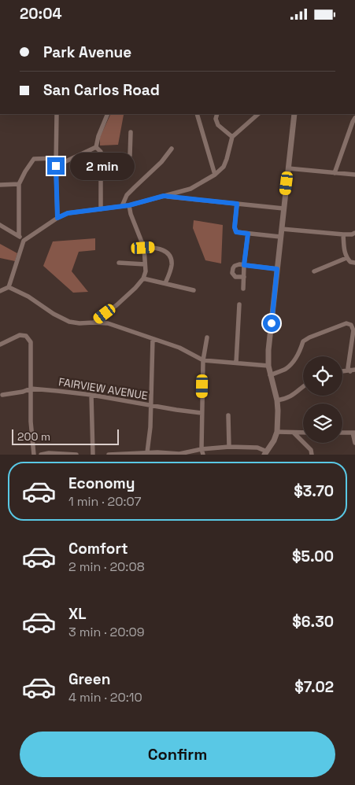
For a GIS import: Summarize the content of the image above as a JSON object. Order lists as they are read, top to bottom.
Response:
{
  "streets": {
    "street": ["FAIRVIEW AVENUE"]
  },
  "scale_bar": "200 m",
  "page": {
    "status": "20:04",
    "banner": ["Park Avenue", "San Carlos Road"],
    "bubble": "2 min",
    "scale": "200 m",
    "list": [
      {
        "name": "Economy",
        "note": "1 min · 20:07",
        "value": "$3.70"
      },
      {
        "name": "Comfort",
        "note": "2 min · 20:08",
        "value": "$5.00"
      },
      {
        "name": "XL",
        "note": "3 min · 20:09",
        "value": "$6.30"
      },
      {
        "name": "Green",
        "note": "4 min · 20:10",
        "value": "$7.02"
      }
    ],
    "buttons": "Confirm"
  }
}
